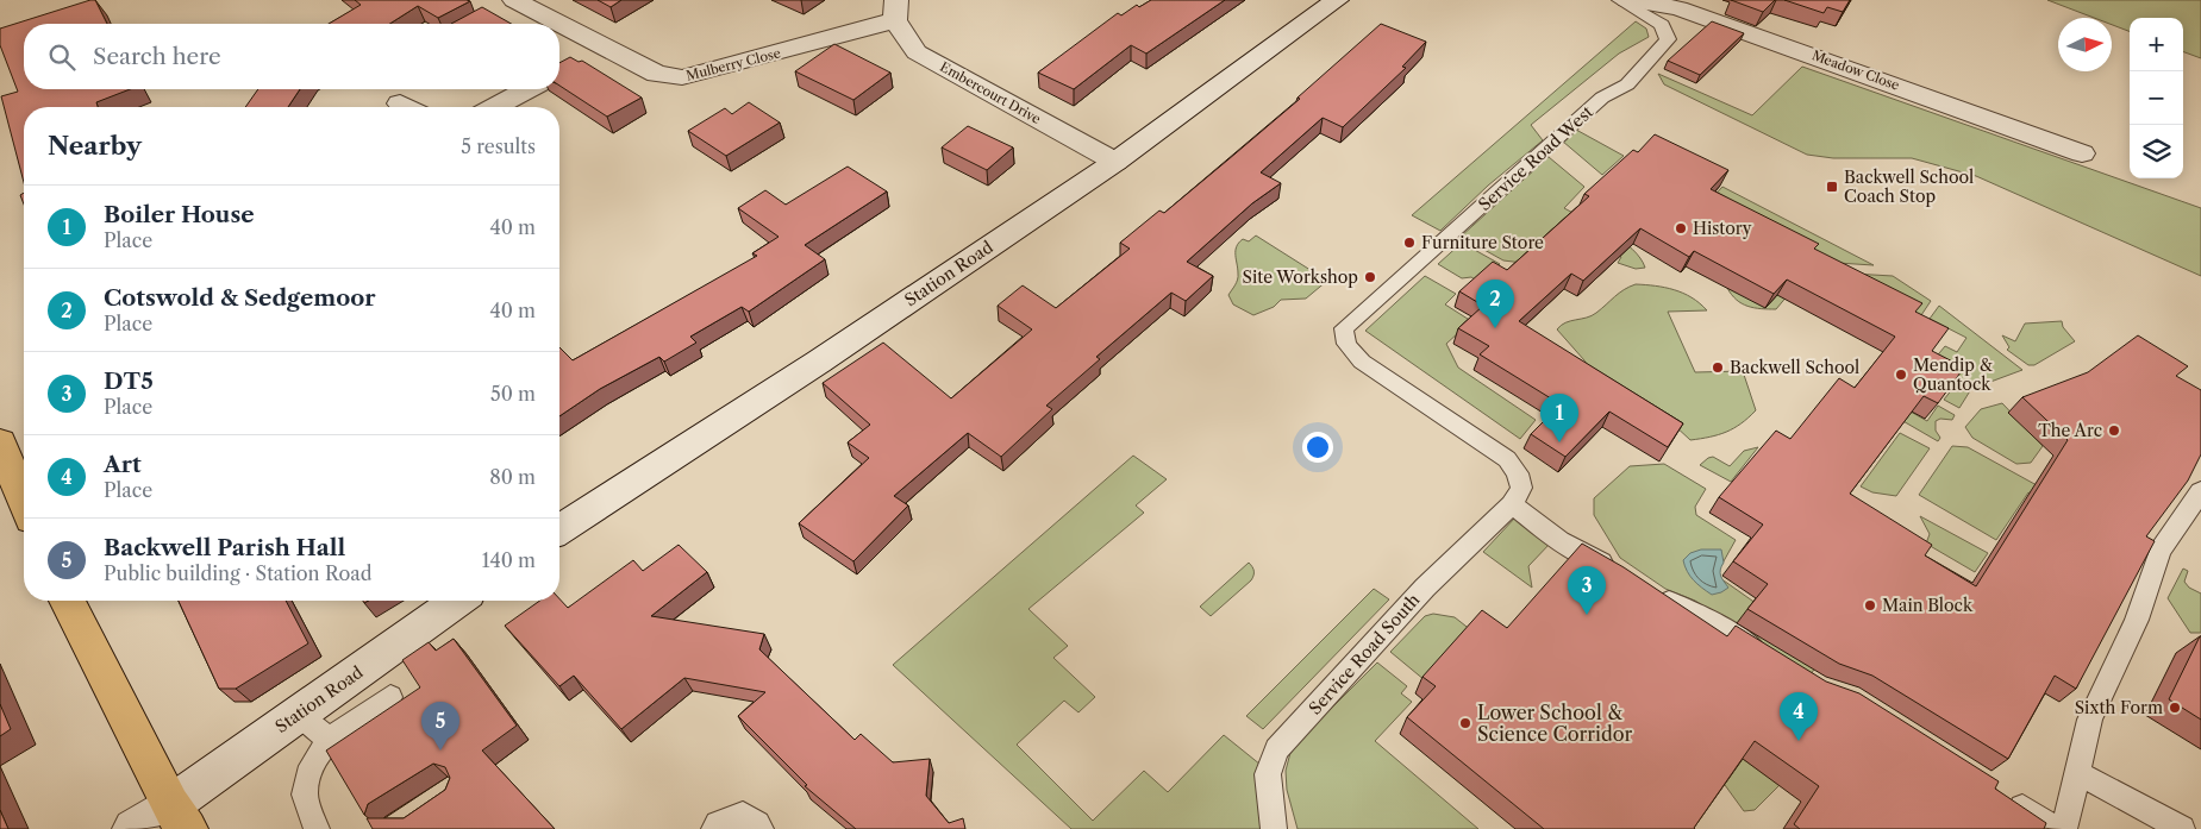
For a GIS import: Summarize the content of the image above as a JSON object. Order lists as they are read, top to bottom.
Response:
{
  "streets": {
    "street": [
      "Mulberry Close",
      "Meadow Close",
      "Embercourt Drive",
      "Station Road"
    ],
    "lane": ["Service Road West", "Service Road South"]
  },
  "crossings": [
    ["Mulberry Close", "Embercourt Drive"],
    ["Embercourt Drive", "Station Road"],
    ["Service Road West", "Service Road South"]
  ],
  "places": {
    "transit": ["Backwell School Coach Stop"],
    "other": [
      "History",
      "Furniture Store",
      "Site Workshop",
      "Backwell School",
      "Mendip & Quantock",
      "The Arc",
      "Main Block",
      "Sixth Form",
      "Lower School & Science Corridor"
    ]
  },
  "north": "right",
  "page": {
    "map_buttons": ["+", "−"],
    "search": "Search here",
    "heading": ["Nearby", "5 results"],
    "list": [
      {
        "mark": "1",
        "name": "Boiler House",
        "note": "Place",
        "value": "40 m"
      },
      {
        "mark": "2",
        "name": "Cotswold & Sedgemoor",
        "note": "Place",
        "value": "40 m"
      },
      {
        "mark": "3",
        "name": "DT5",
        "note": "Place",
        "value": "50 m"
      },
      {
        "mark": "4",
        "name": "Art",
        "note": "Place",
        "value": "80 m"
      },
      {
        "mark": "5",
        "name": "Backwell Parish Hall",
        "note": "Public building · Station Road",
        "value": "140 m"
      }
    ],
    "pins": [
      "2",
      "1",
      "3",
      "4",
      "5"
    ]
  }
}
